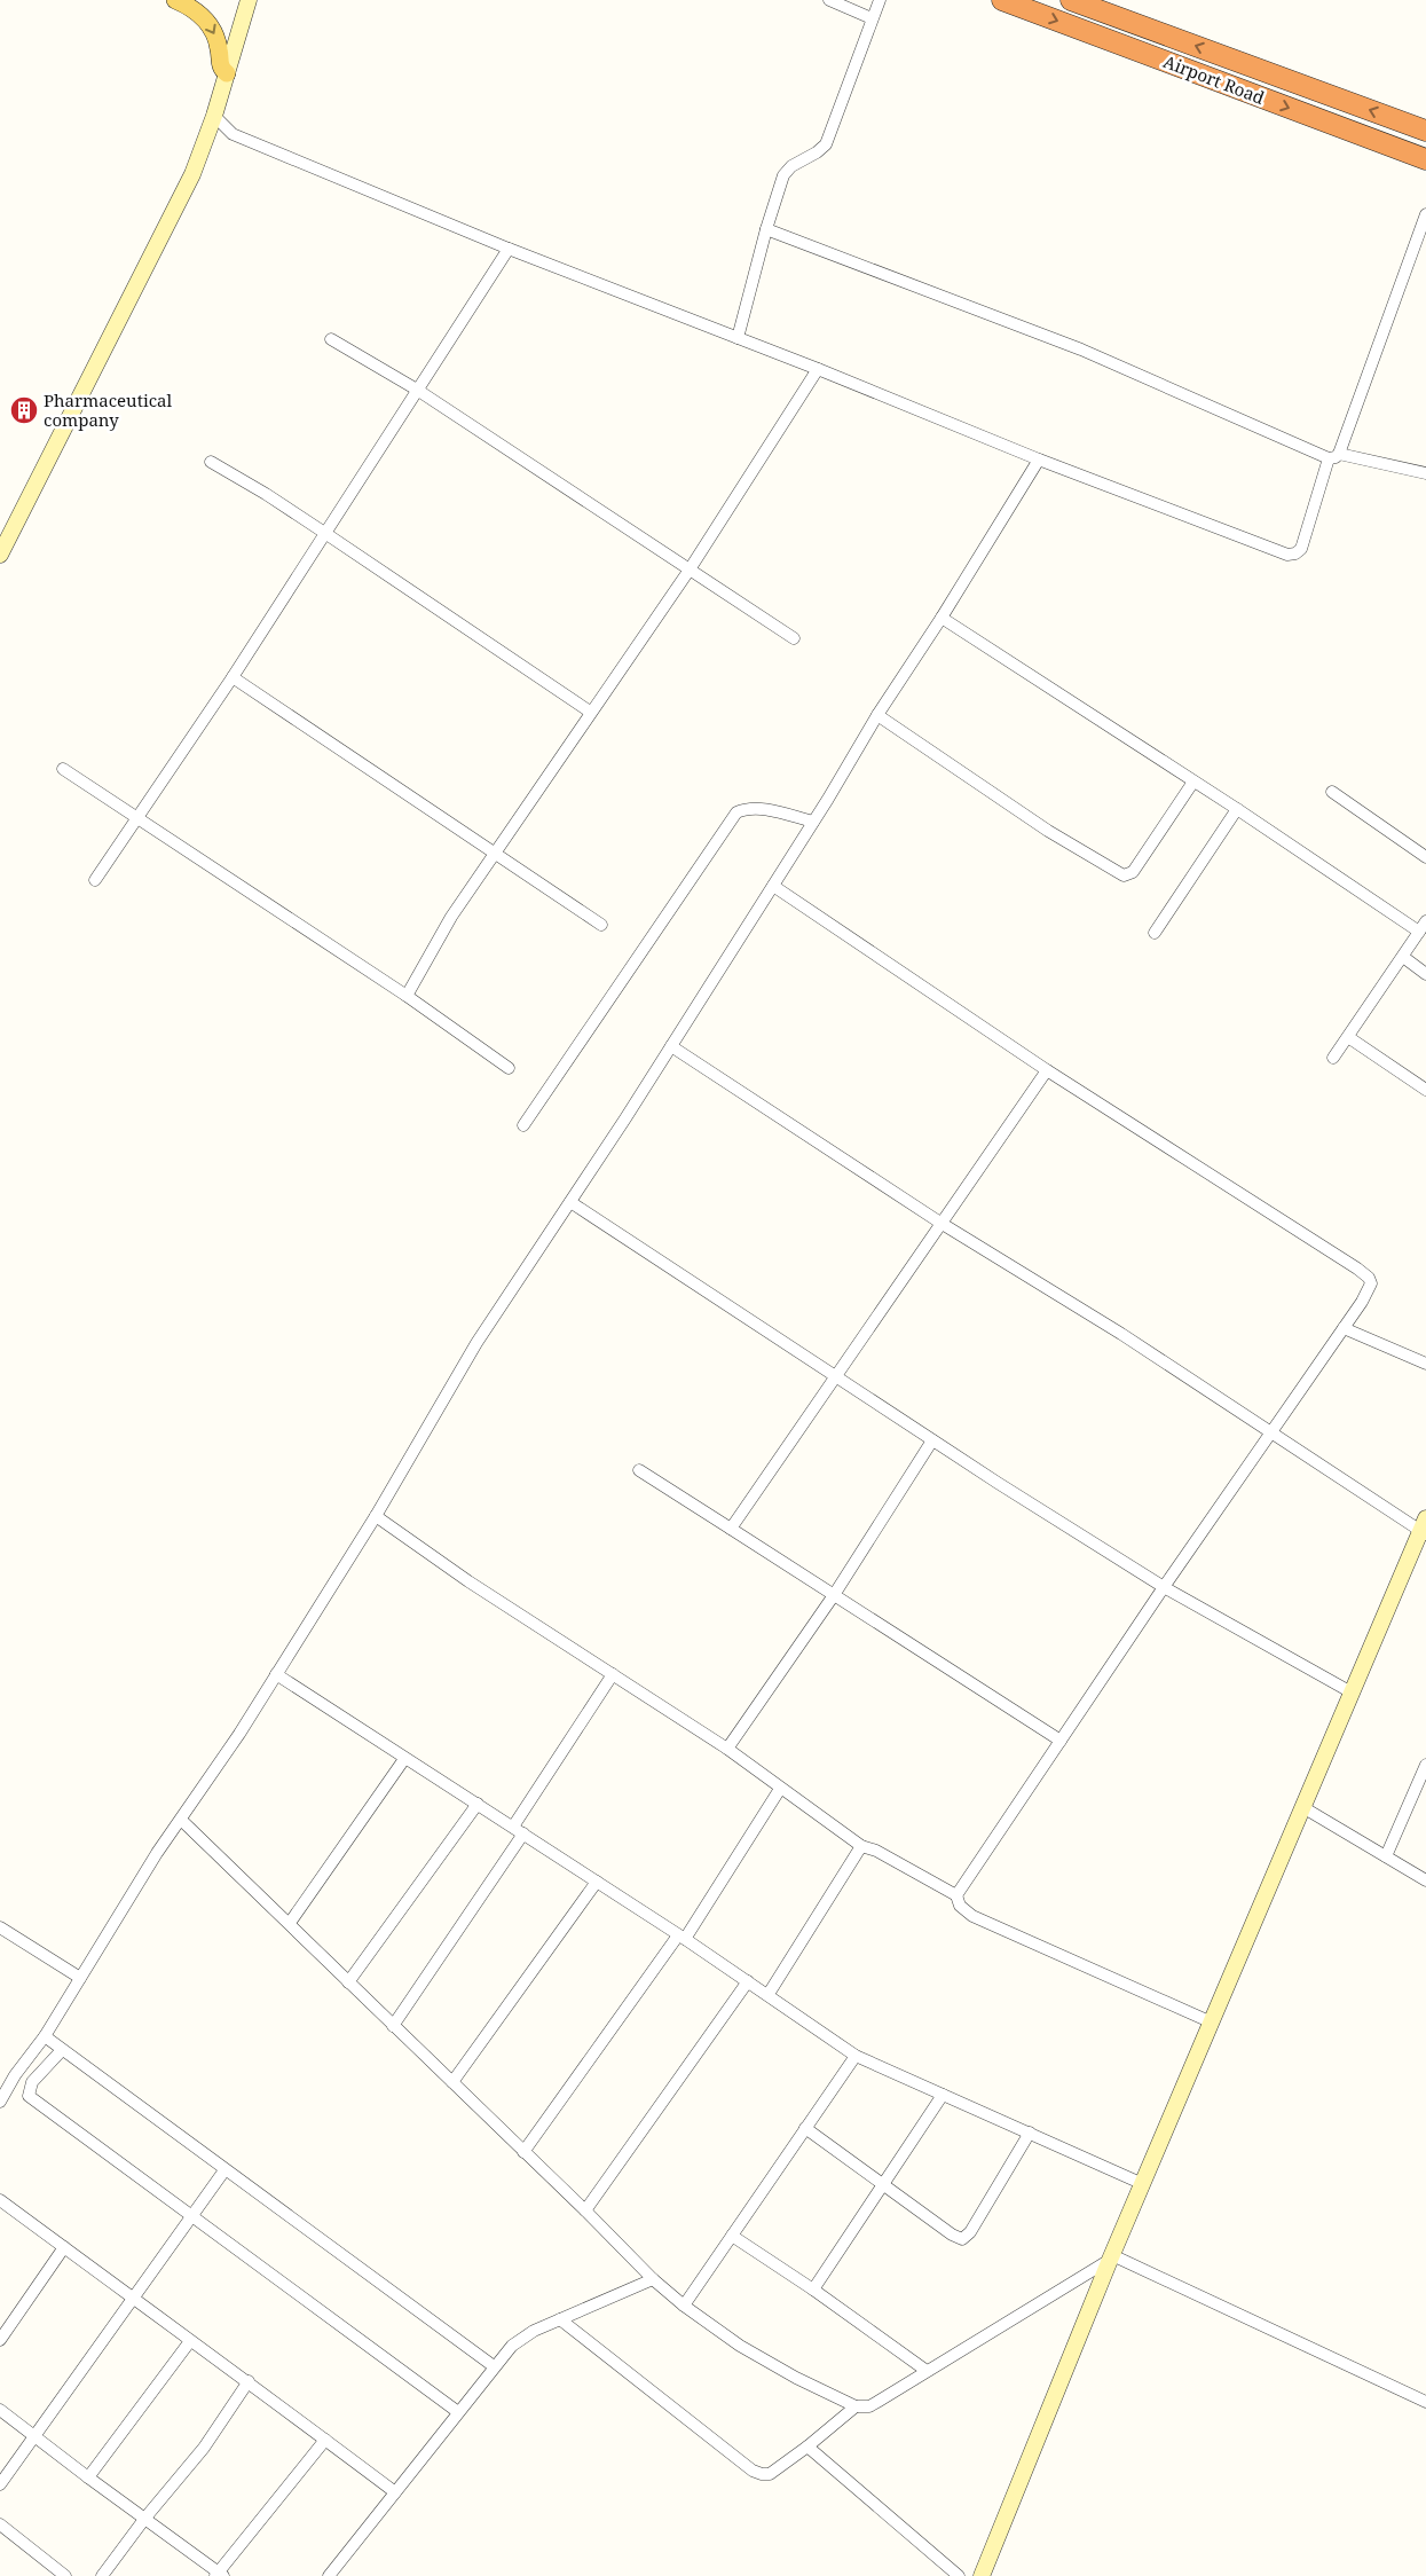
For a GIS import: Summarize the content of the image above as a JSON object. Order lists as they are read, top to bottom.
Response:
{
  "streets": {
    "highway": ["Airport Road"]
  },
  "places": {
    "building": ["Pharmaceutical company"]
  }
}
